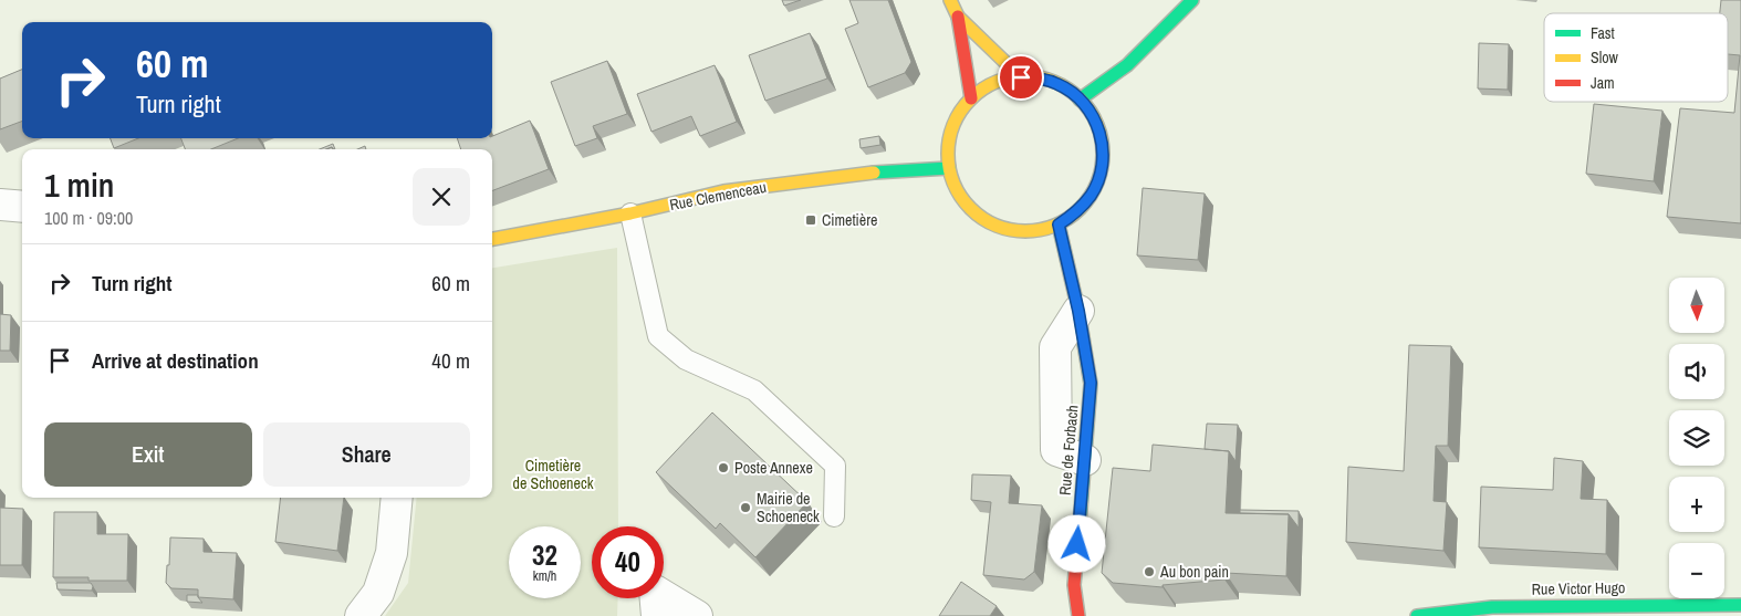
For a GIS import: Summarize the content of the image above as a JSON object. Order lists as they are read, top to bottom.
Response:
{
  "streets": {
    "street": ["Rue Clemenceau", "Rue de Forbach", "Rue Victor Hugo"]
  },
  "parks": ["Cimetière de Schoeneck"],
  "places": {
    "transit": ["Cimetière"],
    "other": ["Poste Annexe", "Mairie de Schoeneck", "Au bon pain"]
  },
  "legend": ["Fast", "Slow", "Jam"],
  "north": "bottom",
  "page": {
    "turn": ["60 m", "Turn right"],
    "heading": ["1 min", "100 m · 09:00"],
    "list": [
      {
        "name": "Turn right",
        "value": "60 m"
      },
      {
        "name": "Arrive at destination",
        "value": "40 m"
      }
    ],
    "map_buttons": ["+", "−"],
    "buttons": ["Exit", "Share"],
    "speed": "32 km/h",
    "limit": "40"
  }
}
